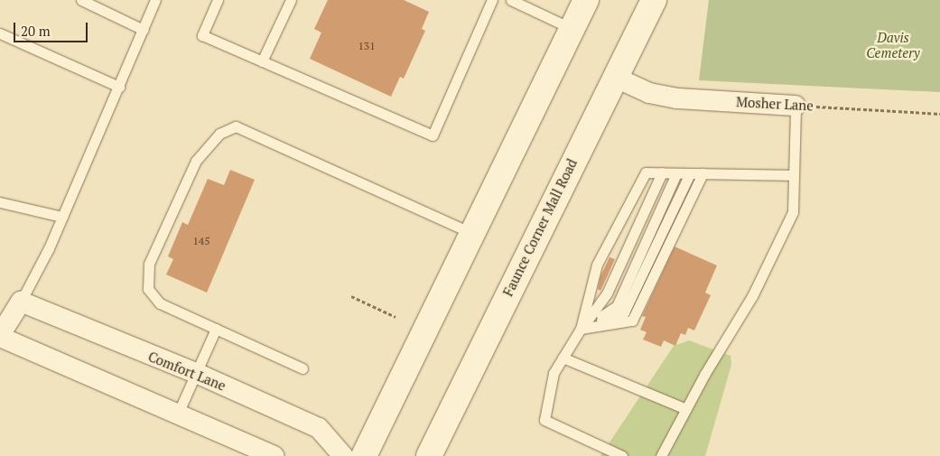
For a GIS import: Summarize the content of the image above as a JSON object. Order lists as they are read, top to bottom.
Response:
{
  "streets": {
    "main road": ["Faunce Corner Mall Road"],
    "street": ["Mosher Lane", "Comfort Lane"]
  },
  "crossings": [
    ["Mosher Lane", "Faunce Corner Mall Road"]
  ],
  "parks": ["Davis Cemetery"],
  "house_numbers": ["131", "145"],
  "scale_bar": "20 m"
}
